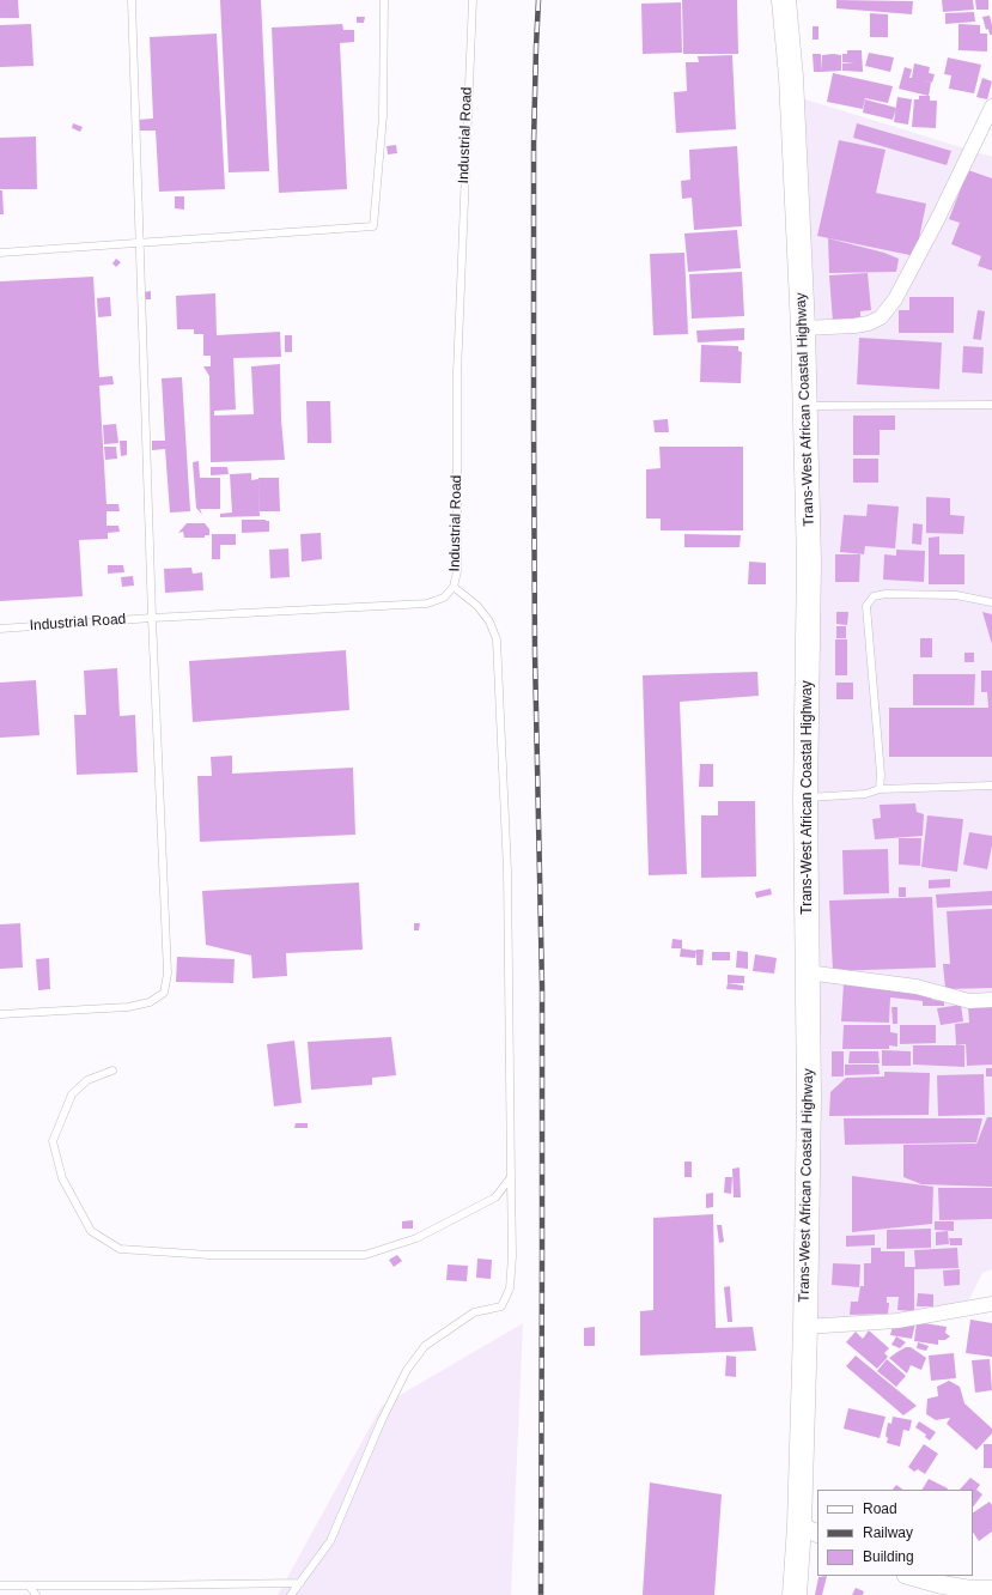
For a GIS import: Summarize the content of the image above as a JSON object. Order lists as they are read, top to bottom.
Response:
{
  "streets": {
    "highway": ["Trans-West African Coastal Highway"],
    "lane": ["Industrial Road"]
  },
  "legend": ["Road", "Railway", "Building"]
}
